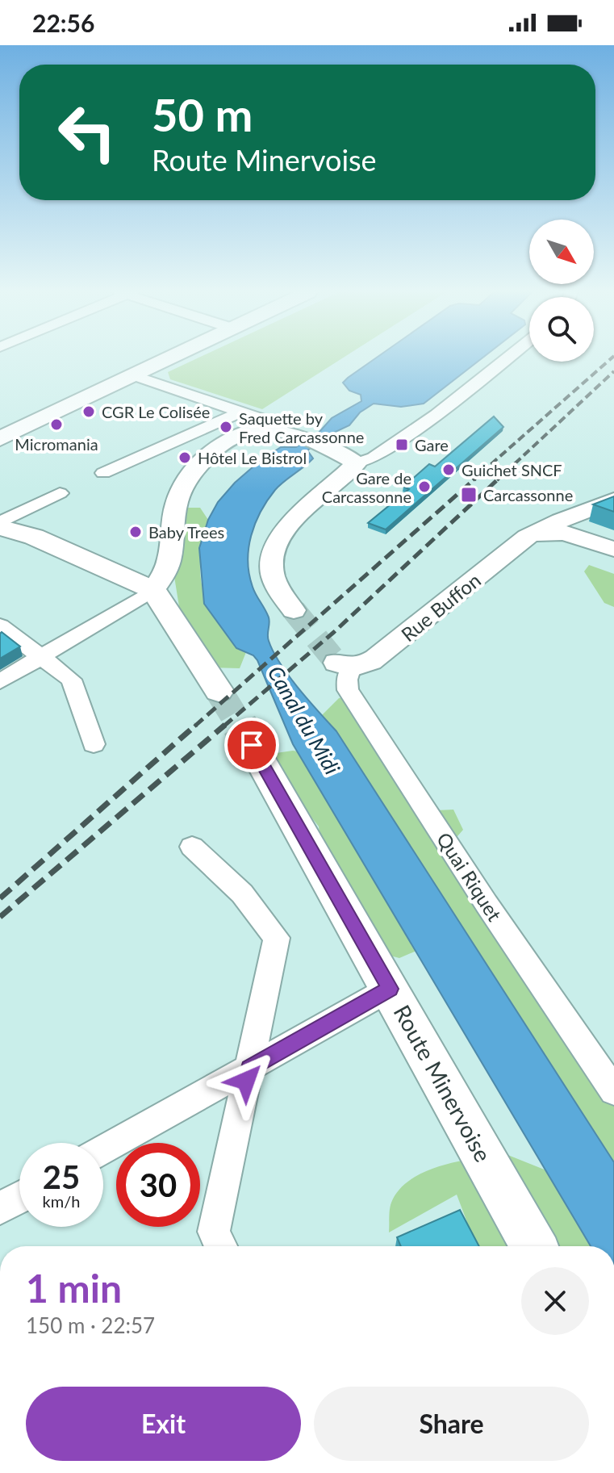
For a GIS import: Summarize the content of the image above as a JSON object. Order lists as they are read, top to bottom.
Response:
{
  "streets": {
    "main road": ["Route Minervoise"],
    "street": ["Rue Buffon", "Quai Riquet"]
  },
  "crossings": [
    ["Rue Buffon", "Quai Riquet"]
  ],
  "water": ["Canal du Midi"],
  "places": {
    "other": [
      "CGR Le Colisée",
      "Micromania",
      "Saquette by Fred Carcassonne",
      "Hôtel Le Bistrol",
      "Guichet SNCF",
      "Gare de Carcassonne",
      "Baby Trees"
    ],
    "transit": ["Gare", "Carcassonne"]
  },
  "north": "bottom right",
  "page": {
    "status": "22:56",
    "turn": ["50 m", "Route Minervoise"],
    "speed": "25 km/h",
    "limit": "30",
    "heading": ["1 min", "150 m · 22:57"],
    "buttons": ["Exit", "Share"]
  }
}
